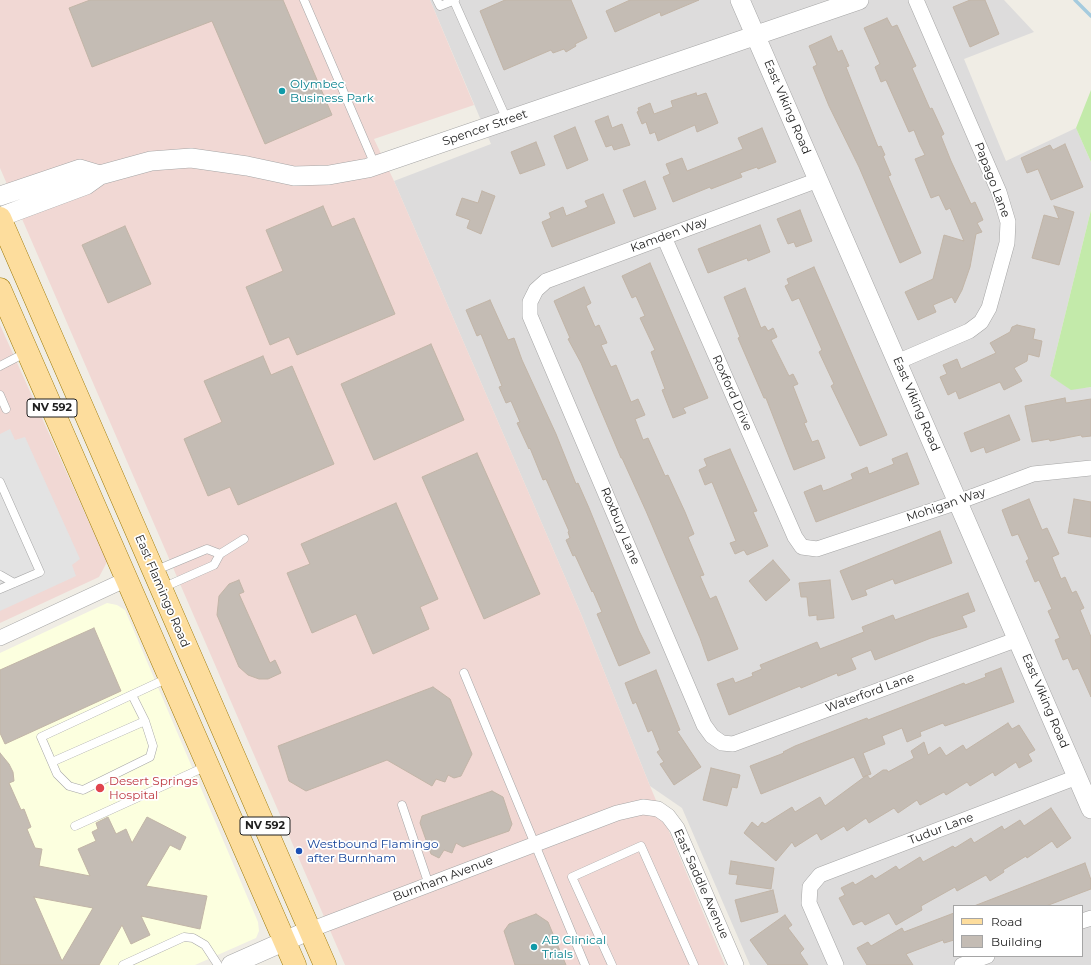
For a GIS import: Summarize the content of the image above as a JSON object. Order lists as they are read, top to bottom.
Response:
{
  "streets": {
    "main road": ["NV 592", "East Flamingo Road"],
    "street": [
      "East Viking Road",
      "Spencer Street",
      "Papago Lane",
      "Kamden Way",
      "Roxford Drive",
      "Mohigan Way",
      "Roxbury Lane",
      "Waterford Lane",
      "Tudur Lane",
      "Burnham Avenue",
      "East Saddle Avenue"
    ]
  },
  "crossings": [
    ["East Viking Road", "Spencer Street"],
    ["East Viking Road", "Papago Lane"],
    ["East Viking Road", "Kamden Way"],
    ["East Viking Road", "Mohigan Way"],
    ["East Viking Road", "Waterford Lane"],
    ["East Viking Road", "Tudur Lane"],
    ["Spencer Street", "East Flamingo Road"],
    ["Kamden Way", "Roxford Drive"],
    ["Kamden Way", "Roxbury Lane"],
    ["Roxford Drive", "Mohigan Way"],
    ["NV 592", "Burnham Avenue"],
    ["Roxbury Lane", "Waterford Lane"],
    ["East Flamingo Road", "Burnham Avenue"],
    ["Burnham Avenue", "East Saddle Avenue"]
  ],
  "places": [
    "Olymbec Business Park",
    "Desert Springs Hospital",
    "Westbound Flamingo after Burnham",
    "AB Clinical Trials"
  ],
  "legend": ["Road", "Building"]
}
